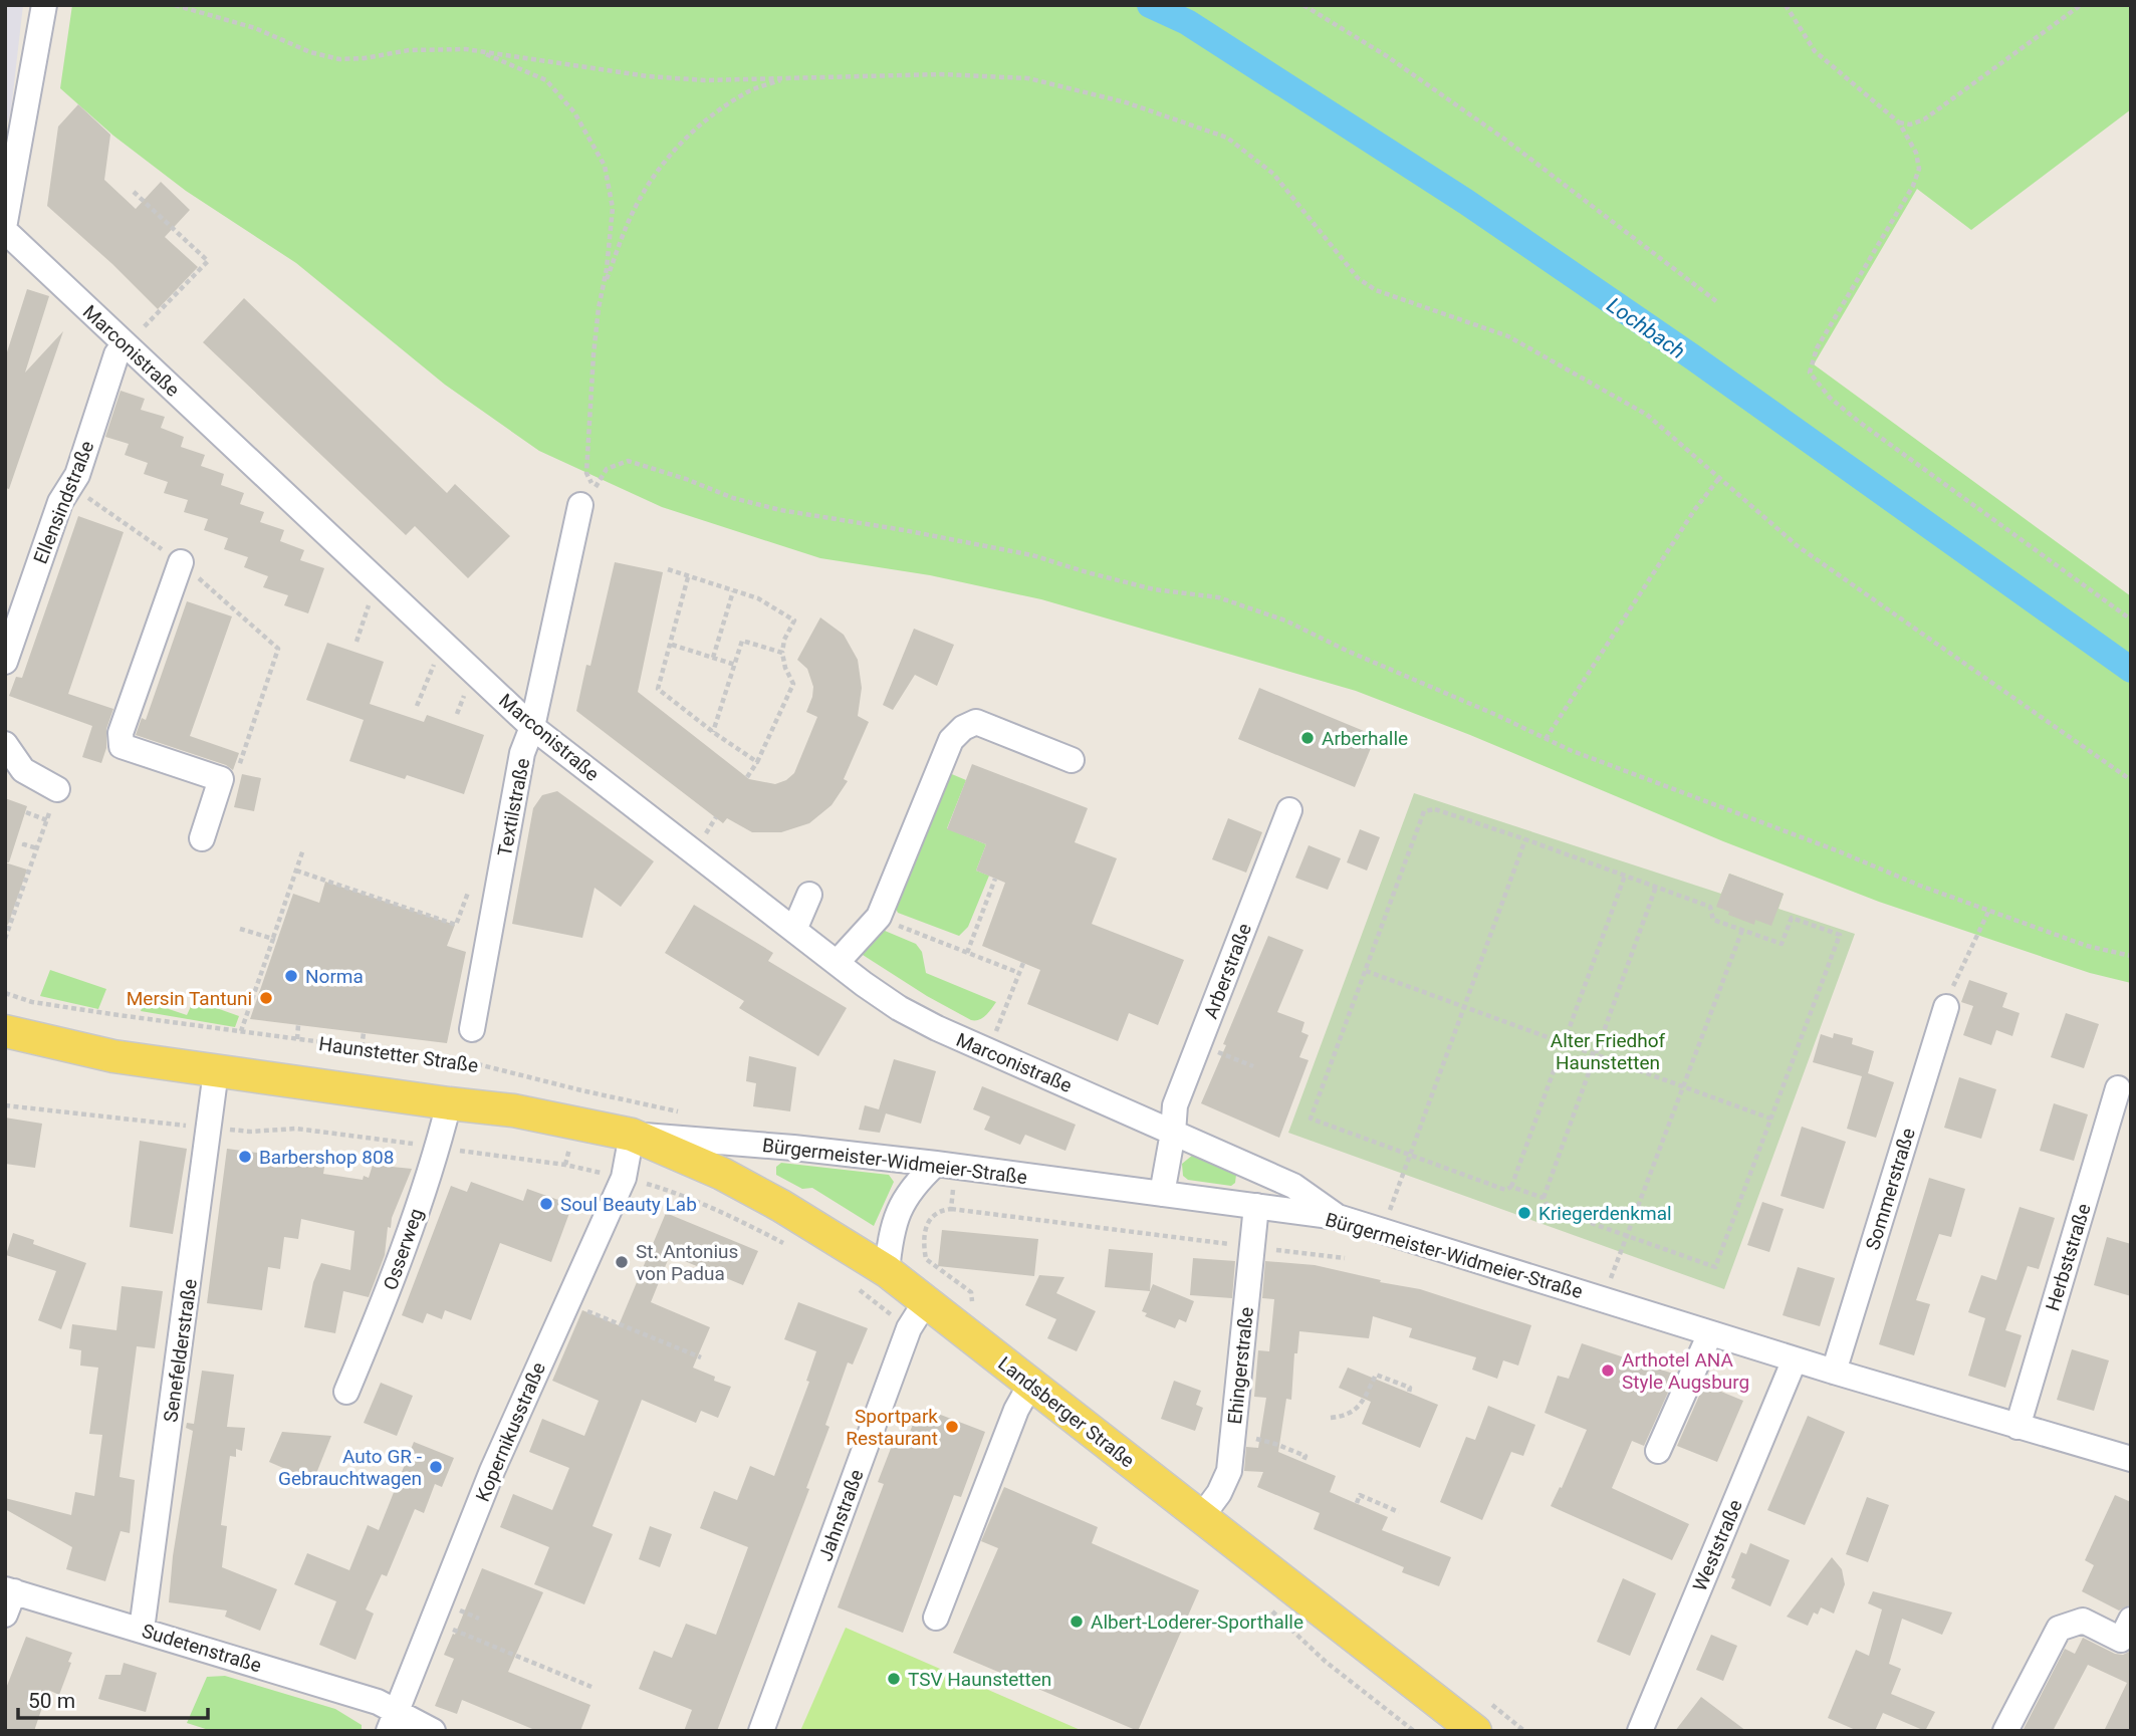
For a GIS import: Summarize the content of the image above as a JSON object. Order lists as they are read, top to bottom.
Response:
{
  "streets": {
    "main road": ["Haunstetter Straße", "Landsberger Straße"],
    "street": [
      "Marconistraße",
      "Ellensindstraße",
      "Textilstraße",
      "Arberstraße",
      "Bürgermeister-Widmeier-Straße",
      "Sommerstraße",
      "Osserweg",
      "Herbststraße",
      "Senefelderstraße",
      "Ehingerstraße",
      "Kopernikusstraße",
      "Jahnstraße",
      "Weststraße",
      "Sudetenstraße"
    ]
  },
  "crossings": [
    ["Marconistraße", "Ellensindstraße"],
    ["Marconistraße", "Textilstraße"],
    ["Marconistraße", "Arberstraße"],
    ["Marconistraße", "Bürgermeister-Widmeier-Straße"],
    ["Haunstetter Straße", "Bürgermeister-Widmeier-Straße"],
    ["Haunstetter Straße", "Osserweg"],
    ["Haunstetter Straße", "Senefelderstraße"],
    ["Haunstetter Straße", "Landsberger Straße"],
    ["Haunstetter Straße", "Kopernikusstraße"],
    ["Bürgermeister-Widmeier-Straße", "Sommerstraße"],
    ["Bürgermeister-Widmeier-Straße", "Herbststraße"],
    ["Bürgermeister-Widmeier-Straße", "Ehingerstraße"],
    ["Bürgermeister-Widmeier-Straße", "Landsberger Straße"],
    ["Bürgermeister-Widmeier-Straße", "Kopernikusstraße"],
    ["Bürgermeister-Widmeier-Straße", "Weststraße"],
    ["Senefelderstraße", "Sudetenstraße"],
    ["Ehingerstraße", "Landsberger Straße"],
    ["Landsberger Straße", "Kopernikusstraße"],
    ["Landsberger Straße", "Jahnstraße"],
    ["Kopernikusstraße", "Sudetenstraße"]
  ],
  "water": ["Lochbach"],
  "parks": ["Alter Friedhof Haunstetten"],
  "places": [
    "Arberhalle",
    "Norma",
    "Mersin Tantuni",
    "Barbershop 808",
    "Soul Beauty Lab",
    "Kriegerdenkmal",
    "St. Antonius von Padua",
    "Arthotel ANA Style Augsburg",
    "Sportpark Restaurant",
    "Auto GR - Gebrauchtwagen",
    "Albert-Loderer-Sporthalle",
    "TSV Haunstetten"
  ],
  "scale_bar": "50 m"
}
